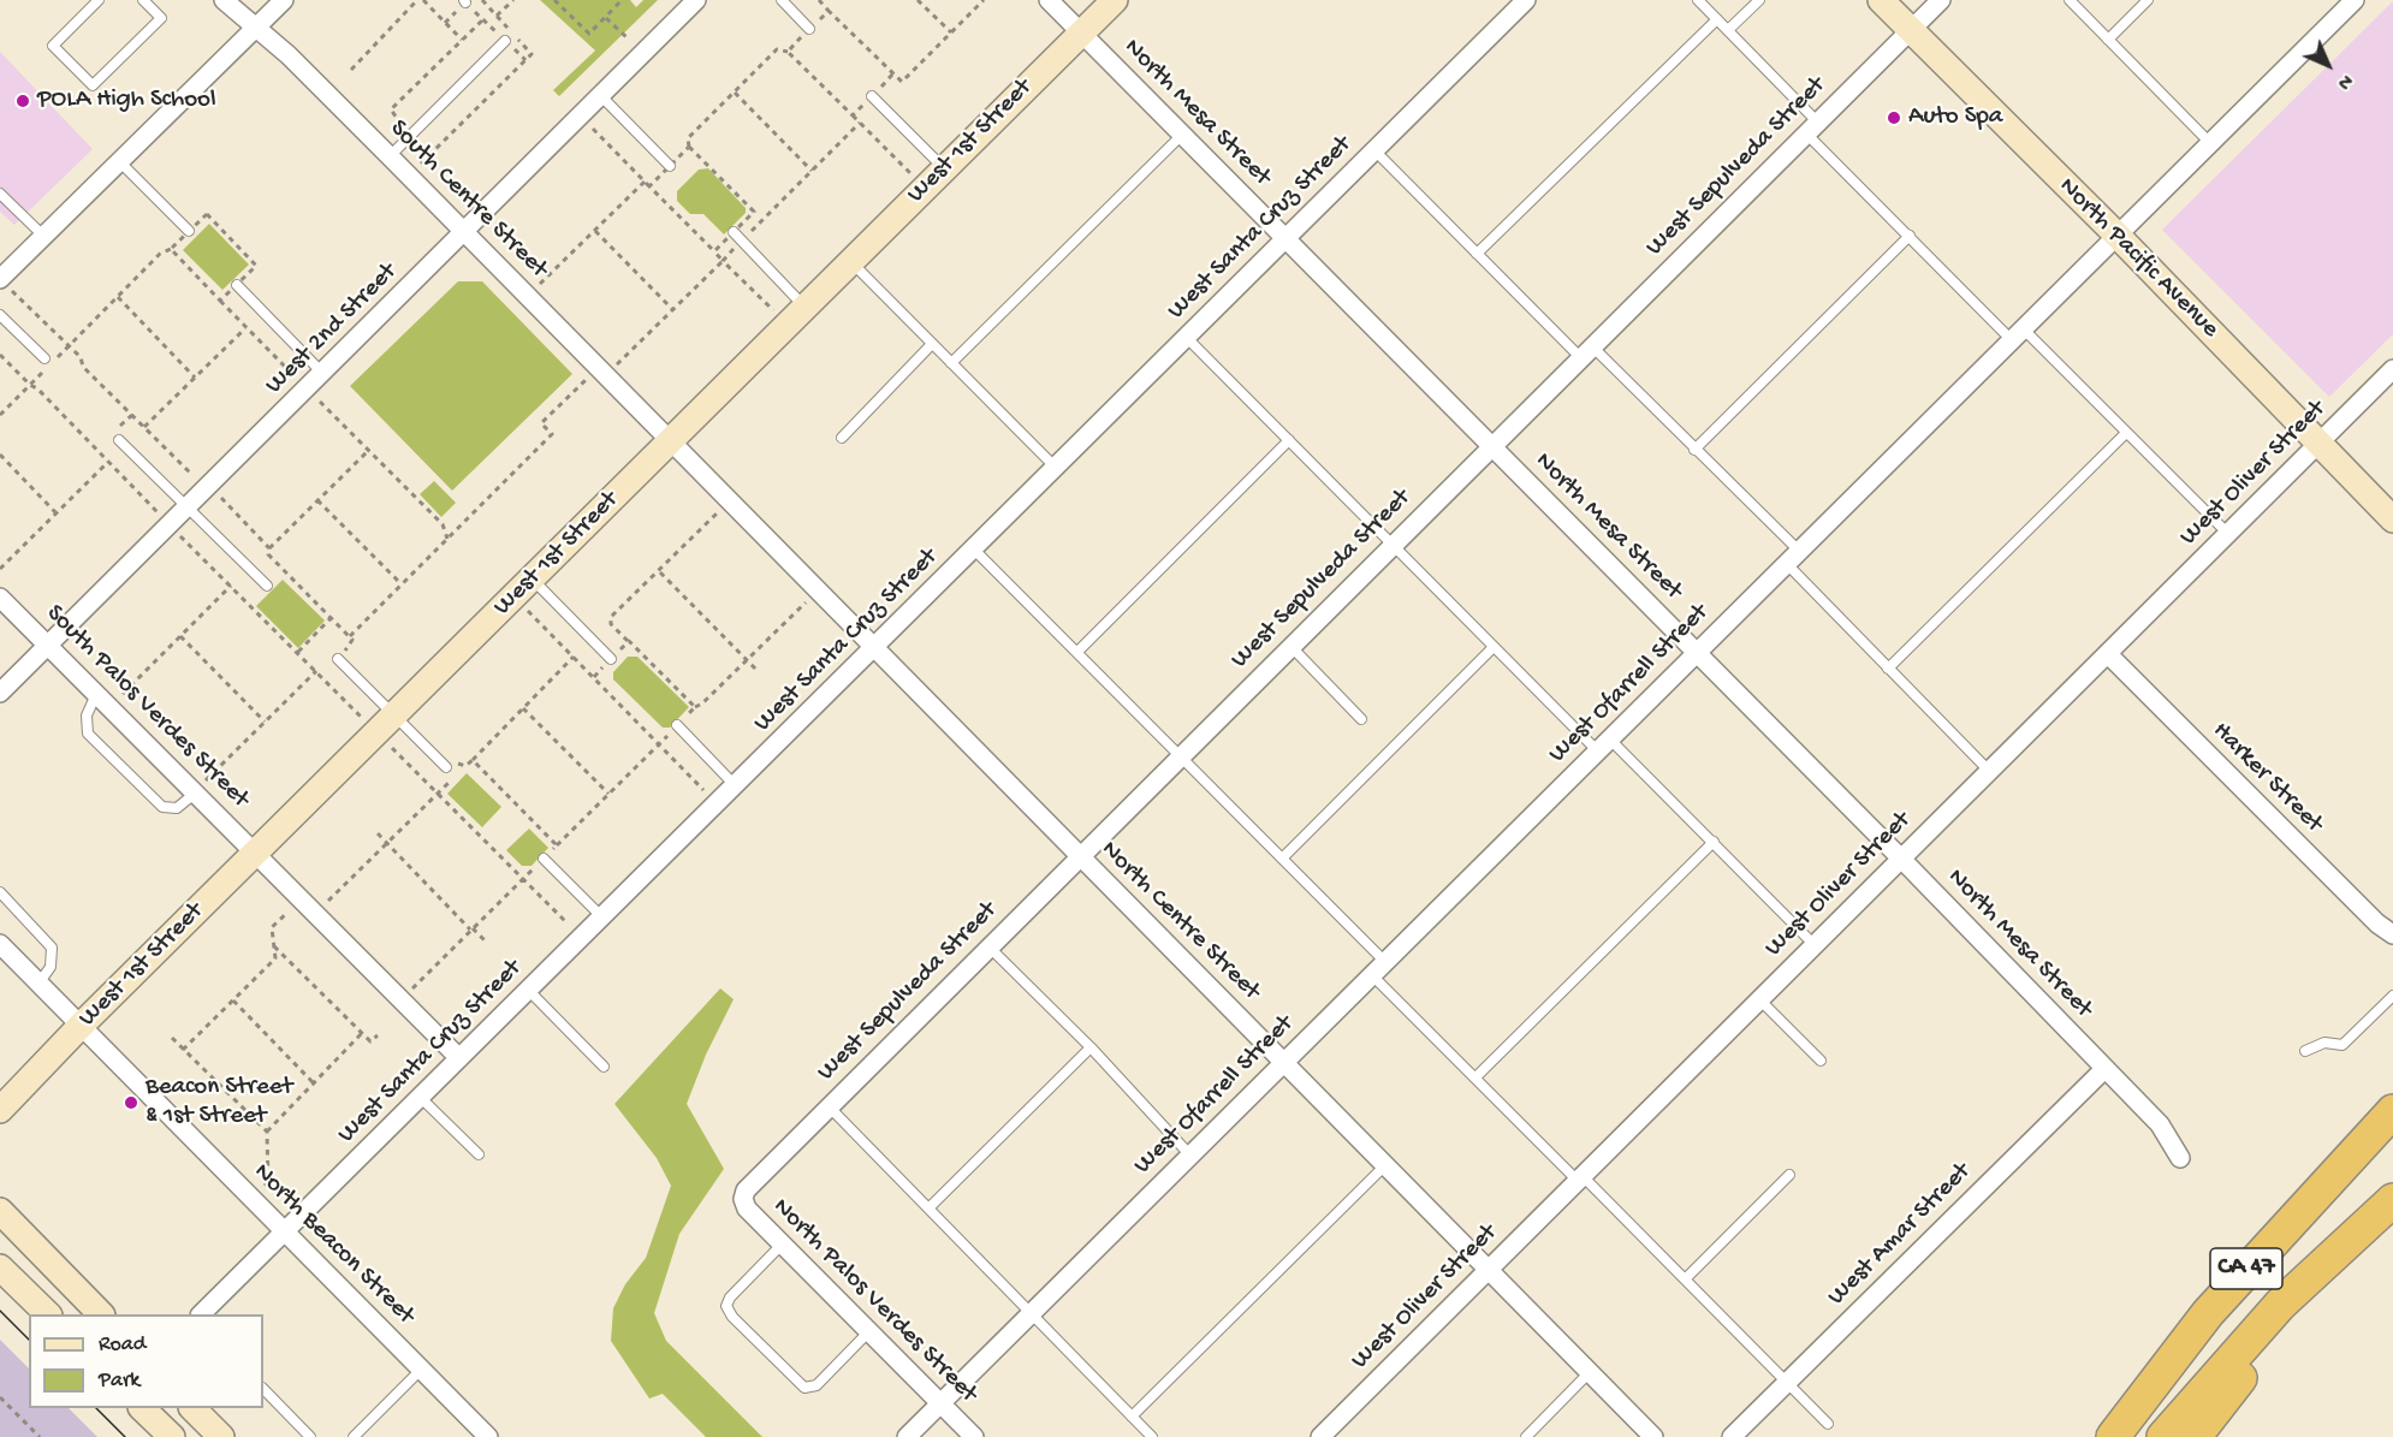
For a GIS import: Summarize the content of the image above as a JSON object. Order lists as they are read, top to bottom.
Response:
{
  "streets": {
    "highway": ["CA 47"],
    "street": [
      "North Mesa Street",
      "West 1st Street",
      "West Sepulveda Street",
      "South Centre Street",
      "West Santa Cruz Street",
      "North Pacific Avenue",
      "West 2nd Street",
      "West Oliver Street",
      "West Ofarrell Street",
      "South Palos Verdes Street",
      "Harker Street",
      "North Centre Street",
      "West Amar Street",
      "North Beacon Street",
      "North Palos Verdes Street"
    ]
  },
  "crossings": [
    ["North Mesa Street", "West 1st Street"],
    ["North Mesa Street", "West Sepulveda Street"],
    ["North Mesa Street", "West Santa Cruz Street"],
    ["North Mesa Street", "West Oliver Street"],
    ["North Mesa Street", "West Ofarrell Street"],
    ["North Mesa Street", "West Amar Street"],
    ["West 1st Street", "South Centre Street"],
    ["West 1st Street", "South Palos Verdes Street"],
    ["West 1st Street", "North Centre Street"],
    ["West 1st Street", "North Beacon Street"],
    ["West Sepulveda Street", "North Pacific Avenue"],
    ["West Sepulveda Street", "North Centre Street"],
    ["West Sepulveda Street", "North Palos Verdes Street"],
    ["South Centre Street", "West 2nd Street"],
    ["South Centre Street", "North Centre Street"],
    ["West Santa Cruz Street", "North Centre Street"],
    ["West Santa Cruz Street", "North Beacon Street"],
    ["North Pacific Avenue", "West Oliver Street"],
    ["North Pacific Avenue", "West Ofarrell Street"],
    ["West 2nd Street", "South Palos Verdes Street"],
    ["West Oliver Street", "Harker Street"],
    ["West Oliver Street", "North Centre Street"],
    ["West Ofarrell Street", "North Centre Street"],
    ["West Ofarrell Street", "North Palos Verdes Street"]
  ],
  "places": ["POLA High School", "Auto Spa", "Beacon Street & 1st Street"],
  "legend": ["Road", "Park"],
  "north": "bottom right"
}
